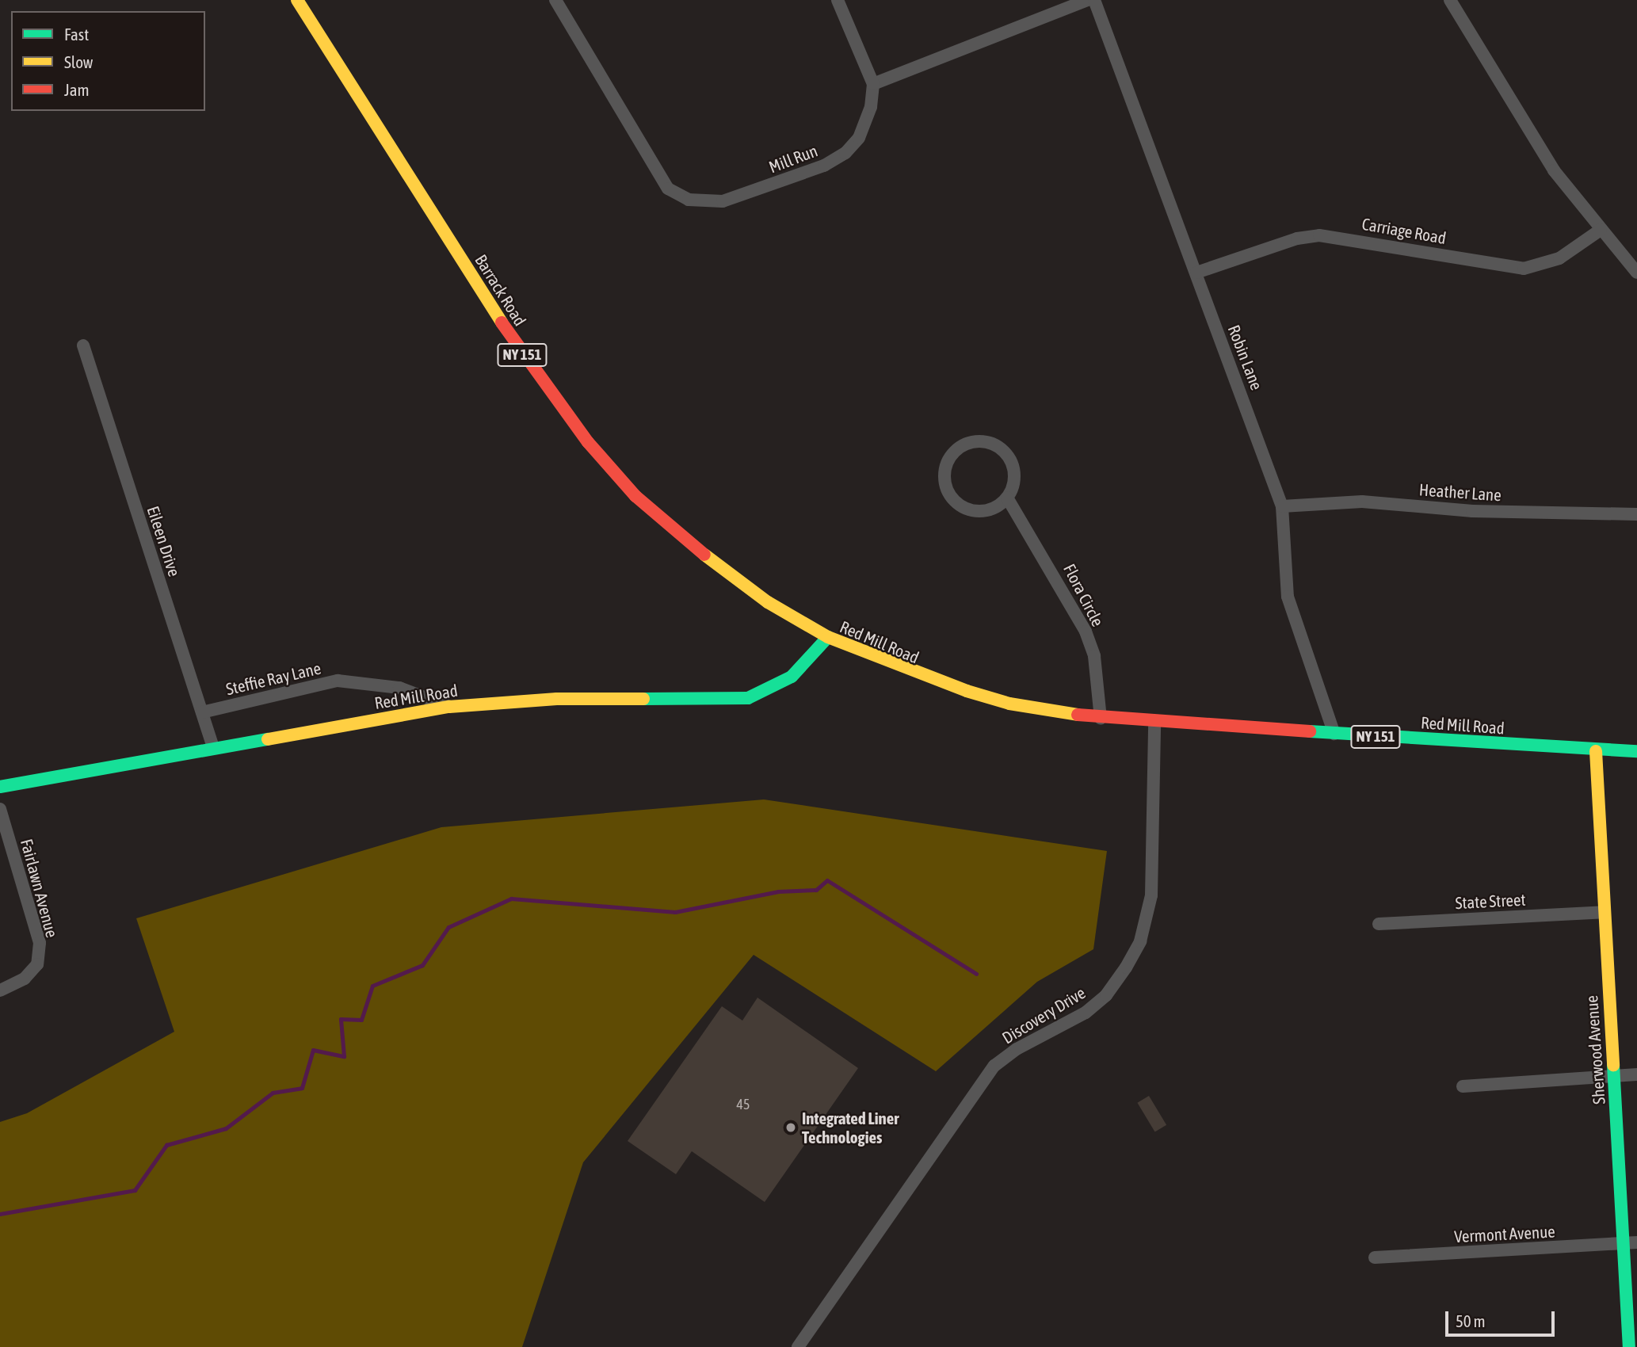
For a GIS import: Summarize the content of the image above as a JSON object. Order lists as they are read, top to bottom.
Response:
{
  "streets": {
    "main road": [
      "Barrack Road",
      "NY 151",
      "Red Mill Road",
      "Sherwood Avenue"
    ],
    "street": [
      "Mill Run",
      "Carriage Road",
      "Robin Lane",
      "Heather Lane",
      "Eileen Drive",
      "Flora Circle",
      "Steffie Ray Lane",
      "Fairlawn Avenue",
      "State Street",
      "Discovery Drive",
      "Vermont Avenue"
    ]
  },
  "crossings": [
    ["Carriage Road", "Robin Lane"],
    ["Barrack Road", "Red Mill Road"],
    ["Robin Lane", "Heather Lane"],
    ["Robin Lane", "Red Mill Road"],
    ["Eileen Drive", "Red Mill Road"],
    ["Eileen Drive", "Steffie Ray Lane"],
    ["Flora Circle", "Red Mill Road"],
    ["Red Mill Road", "Steffie Ray Lane"],
    ["Red Mill Road", "Discovery Drive"],
    ["Red Mill Road", "Sherwood Avenue"],
    ["State Street", "Sherwood Avenue"],
    ["Sherwood Avenue", "Vermont Avenue"]
  ],
  "places": ["Integrated Liner Technologies"],
  "house_numbers": ["45"],
  "legend": ["Fast", "Slow", "Jam"],
  "scale_bar": "50 m"
}
